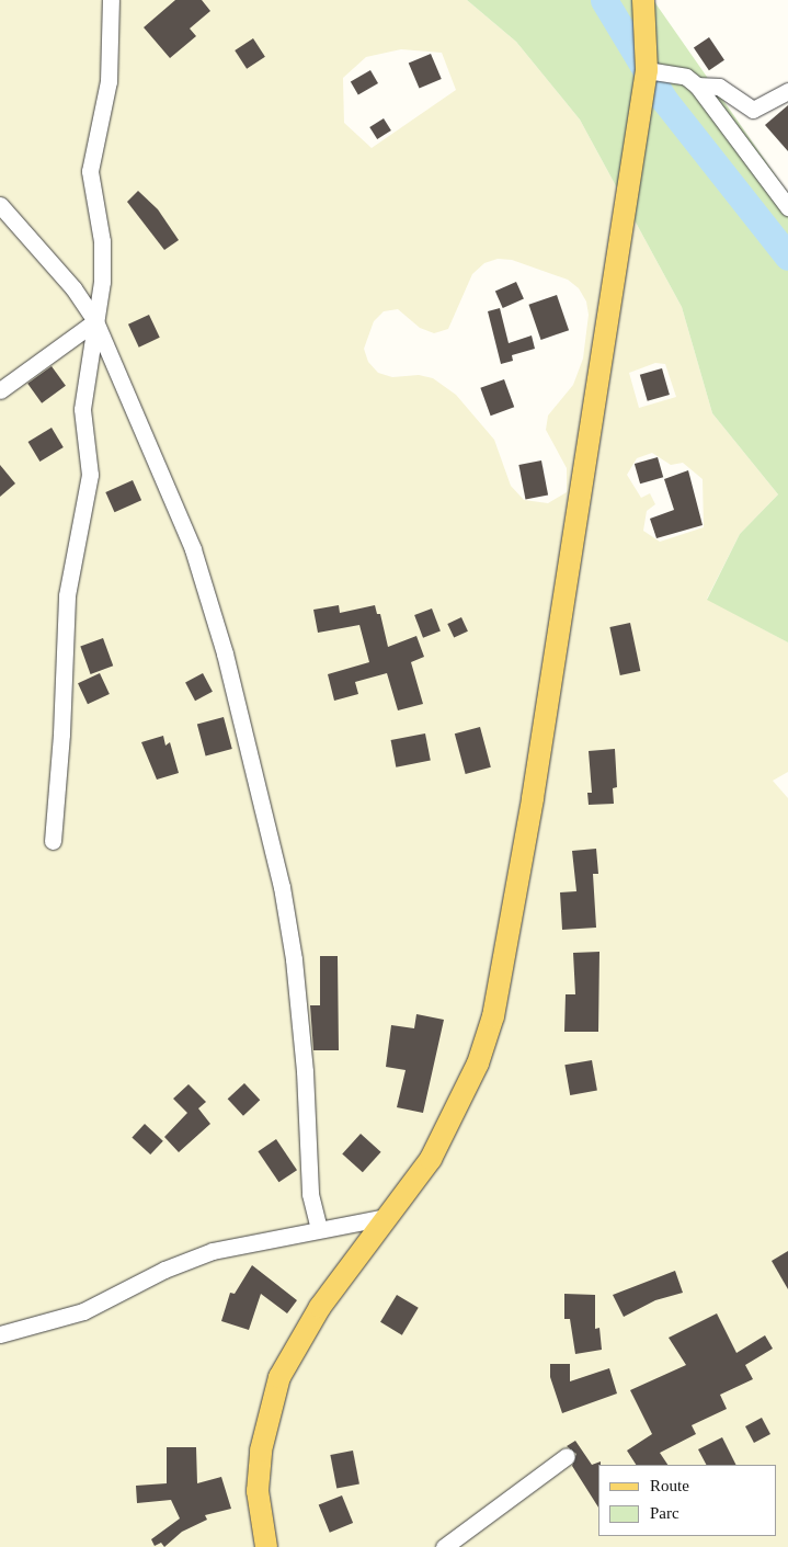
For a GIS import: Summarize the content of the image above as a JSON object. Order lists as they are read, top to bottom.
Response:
{
  "legend": ["Route", "Parc"]
}
